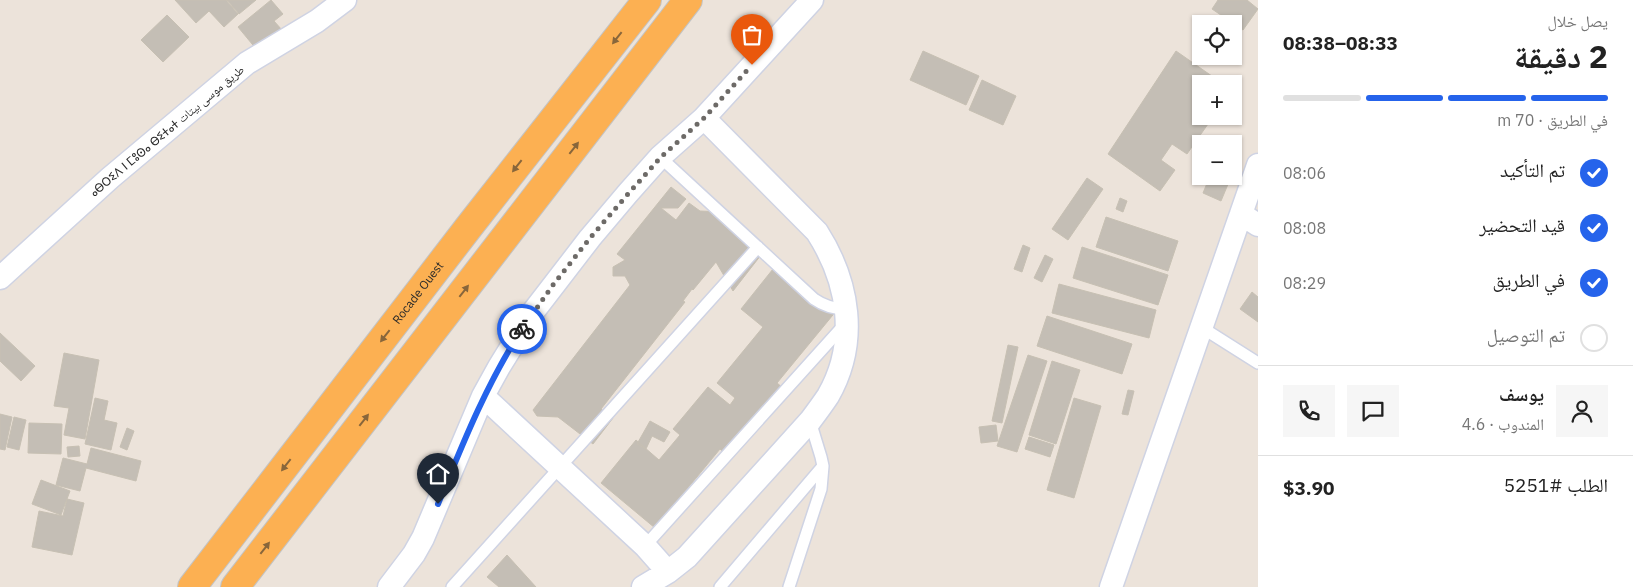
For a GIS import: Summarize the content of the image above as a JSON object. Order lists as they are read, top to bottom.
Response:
{
  "streets": {
    "highway": ["Rocade Ouest"],
    "street": ["ⴰⴱⵔⵉⴷ ⵏ ⵎⵓⵙⴰ ⴱⵉⵜⴰⵜ طريق موسى بيتات"]
  },
  "page": {
    "heading": ["2 دقيقة", "يصل خلال", "08:33–08:38"],
    "panel": [
      "يوسف",
      "المندوب · 4.6",
      "الطلب #5251",
      "$3.90"
    ],
    "map_buttons": ["+", "−"],
    "bar": "في الطريق · 70 m",
    "list": [
      ["تم التأكيد", "08:06"],
      ["قيد التحضير", "08:08"],
      ["في الطريق", "08:29"],
      "تم التوصيل"
    ]
  }
}
